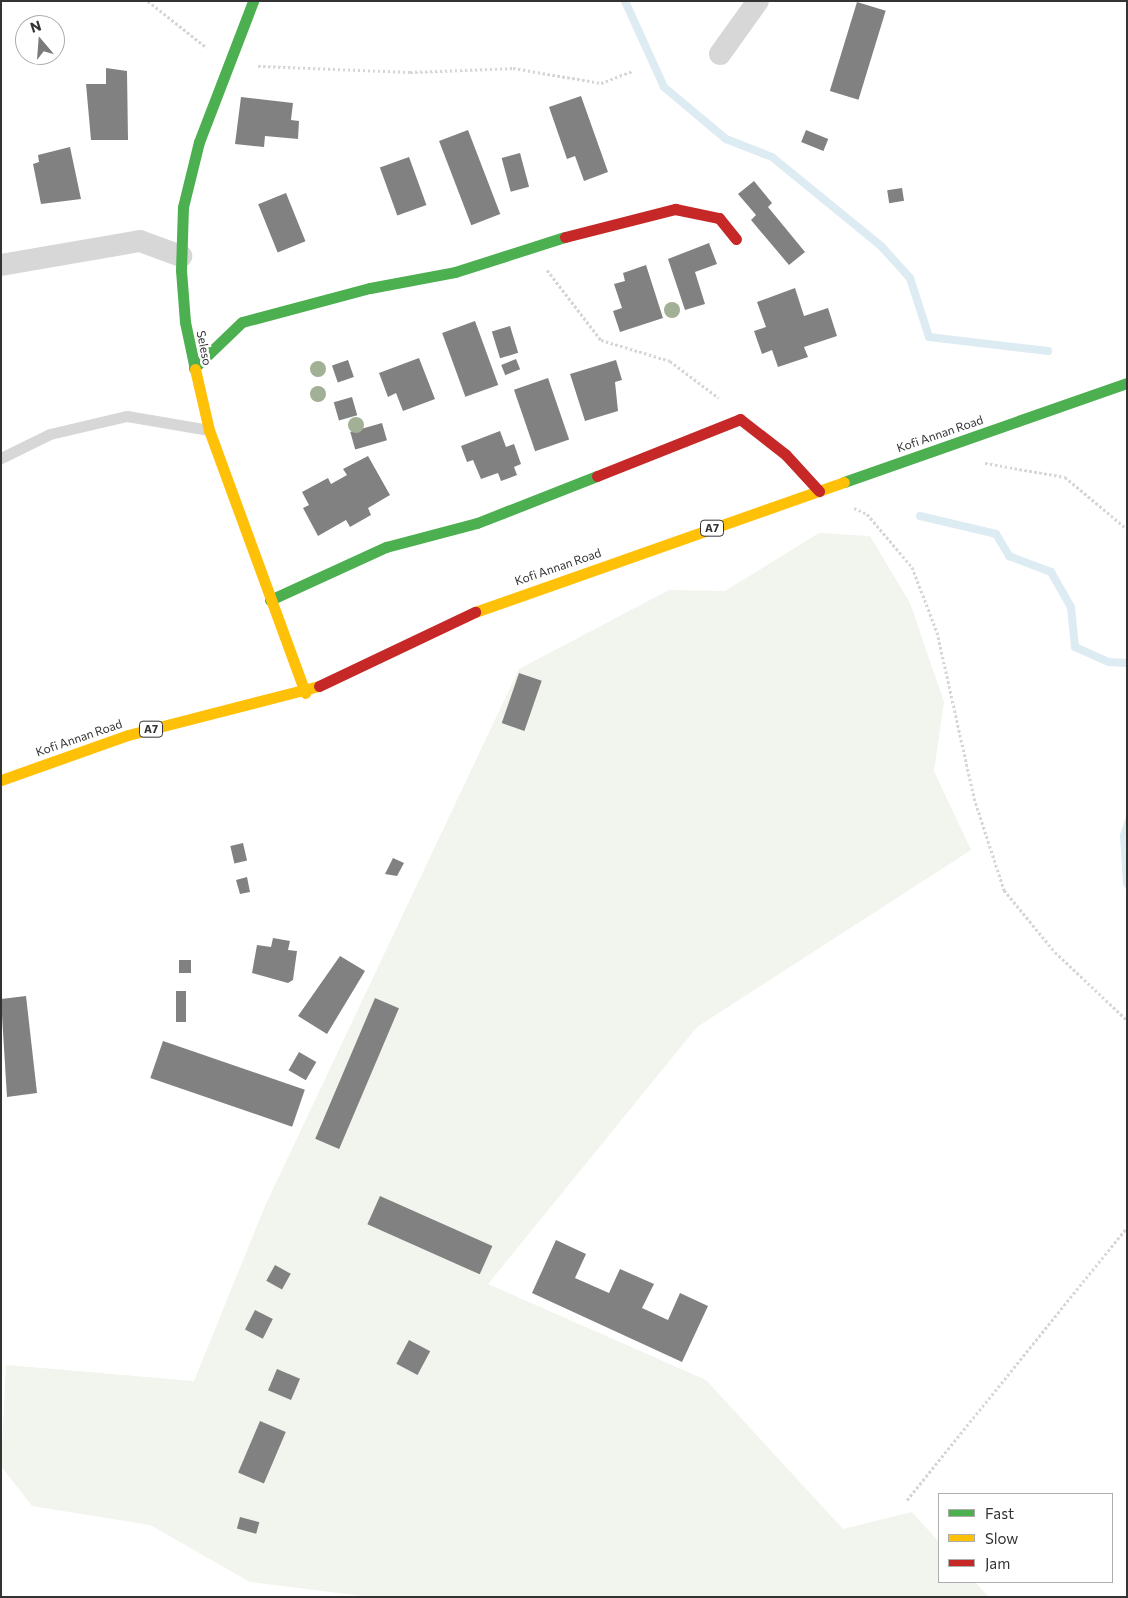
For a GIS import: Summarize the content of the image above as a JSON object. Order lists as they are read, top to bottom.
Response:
{
  "streets": {
    "main road": ["Seleso", "Kofi Annan Road", "A7"]
  },
  "crossings": [
    ["Seleso", "Kofi Annan Road"]
  ],
  "legend": ["Fast", "Slow", "Jam"],
  "north": "top"
}
